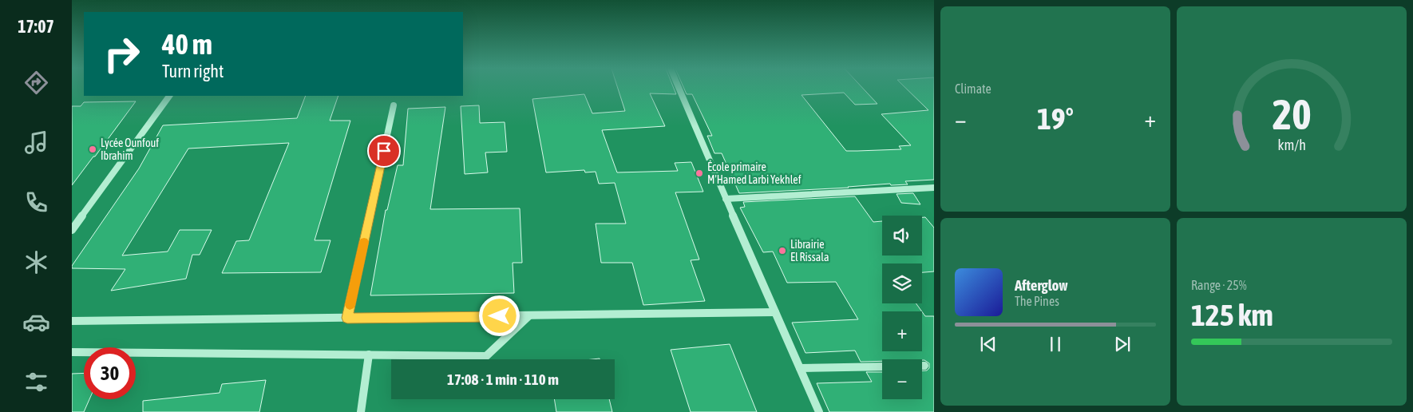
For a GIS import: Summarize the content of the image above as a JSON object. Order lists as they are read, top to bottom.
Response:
{
  "places": ["Lycée Ounfouf Ibrahim", "École primaire M'Hamed Larbi Yekhlef", "Librairie El Rissala"],
  "page": {
    "tabs": "17:07",
    "tile": [
      "Climate",
      ["Range · 25%", "125 km"]
    ],
    "turn": ["40 m", "Turn right"],
    "heat": ["−", "19°", "+"],
    "map_buttons": ["+", "−"],
    "song": ["Afterglow", "The Pines"],
    "limit": "30",
    "trip": "17:08 · 1 min · 110 m",
    "gauge": ["20", "km/h"]
  }
}
